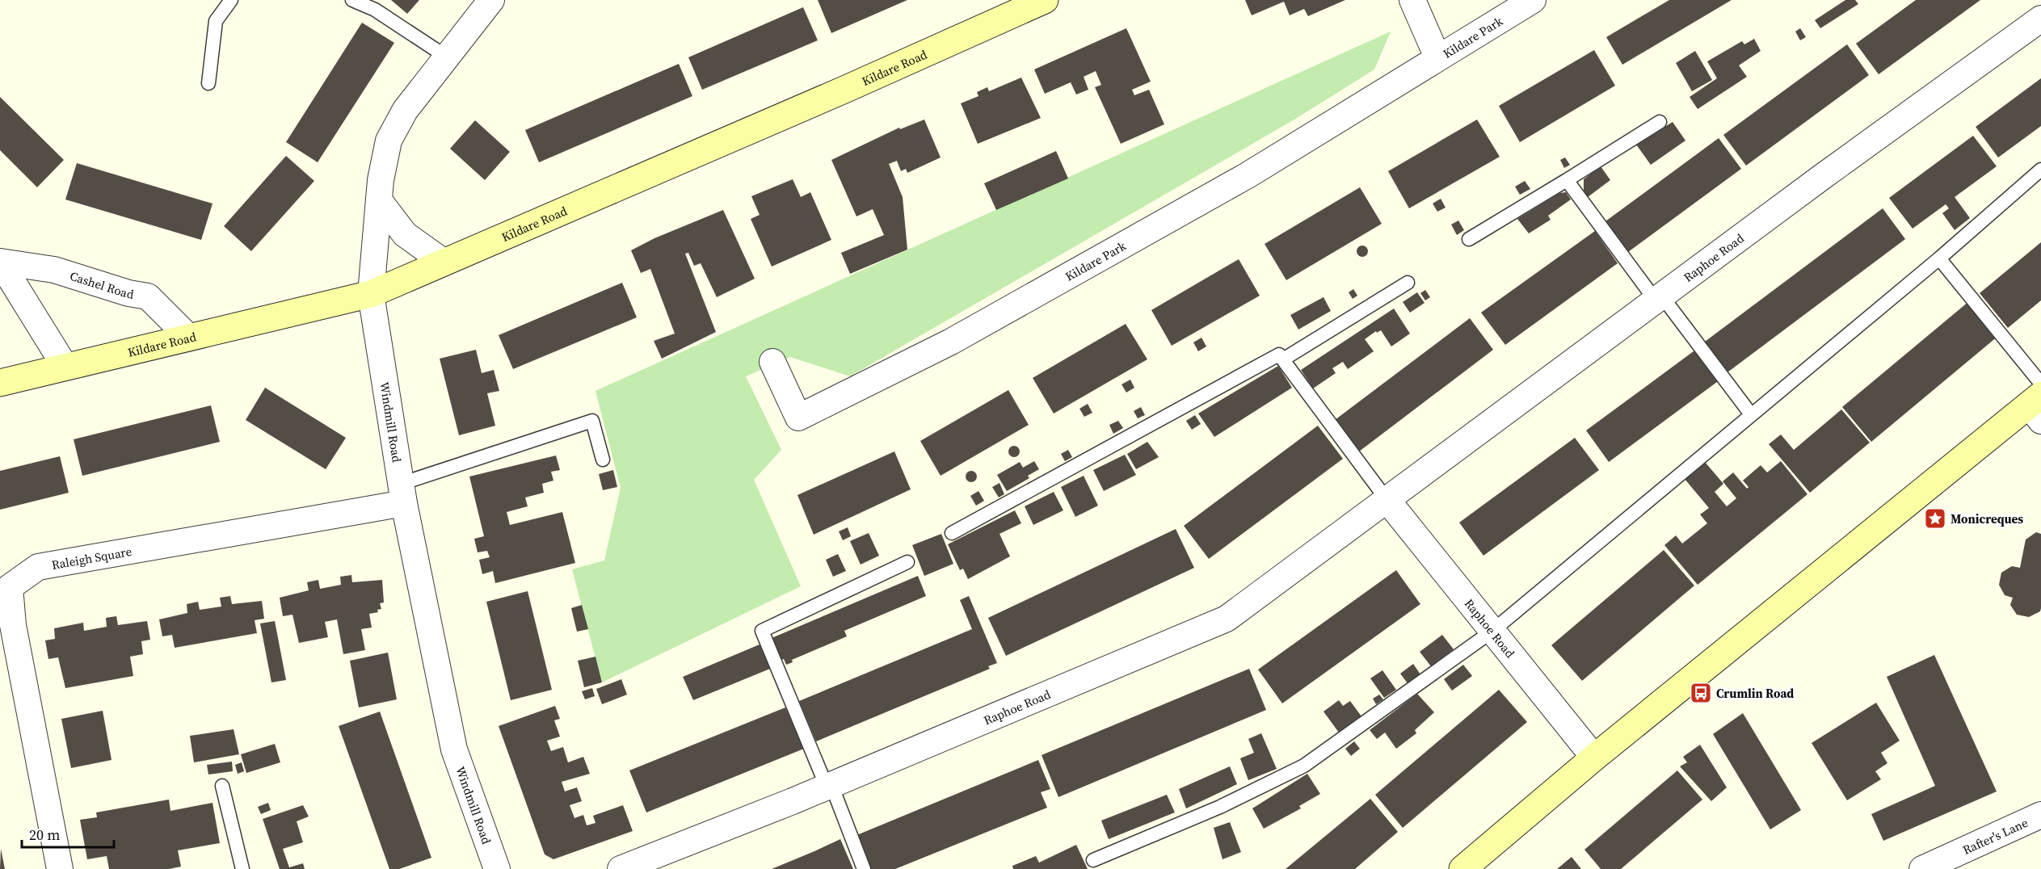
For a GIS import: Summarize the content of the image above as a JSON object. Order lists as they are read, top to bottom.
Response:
{
  "streets": {
    "street": [
      "Kildare Park",
      "Kildare Road",
      "Raphoe Road",
      "Cashel Road",
      "Windmill Road",
      "Raleigh Square",
      "Rafter's Lane"
    ]
  },
  "crossings": [
    ["Kildare Road", "Cashel Road"],
    ["Kildare Road", "Windmill Road"],
    ["Windmill Road", "Raleigh Square"]
  ],
  "places": {
    "place": ["Monicreques"],
    "bus stop": ["Crumlin Road"]
  },
  "scale_bar": "20 m"
}
